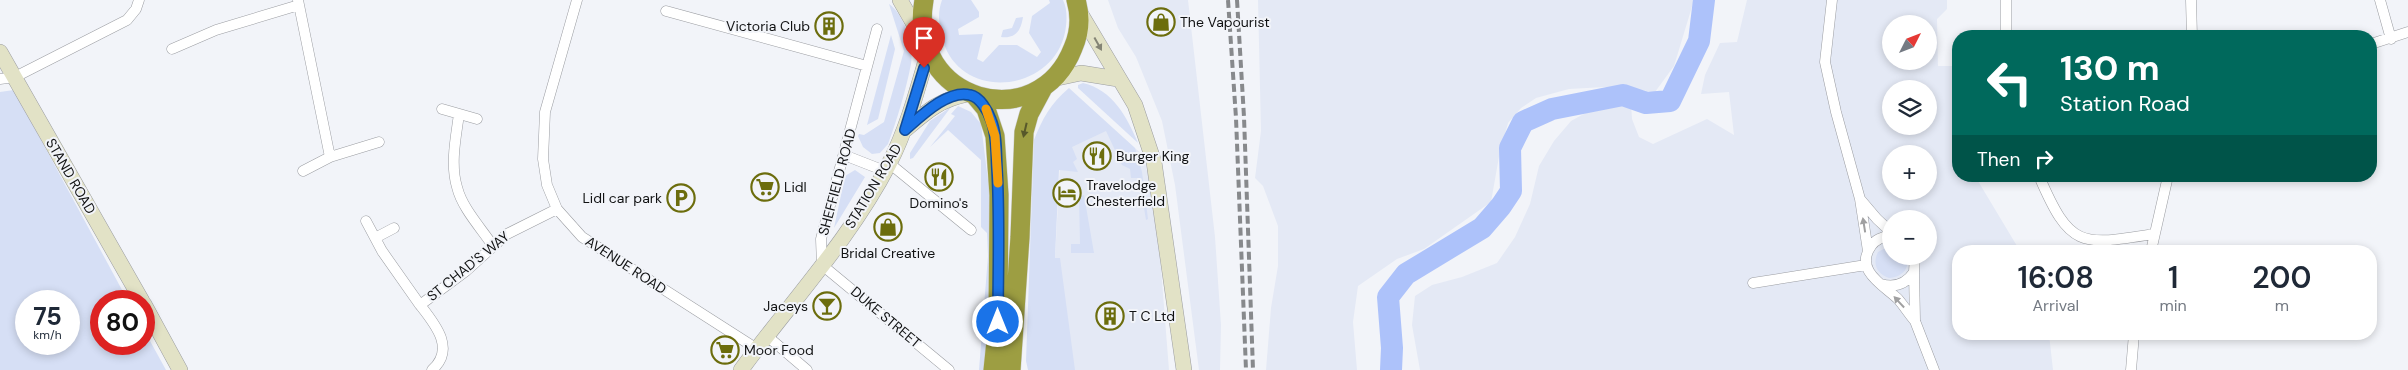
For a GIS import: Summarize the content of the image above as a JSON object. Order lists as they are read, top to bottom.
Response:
{
  "streets": {
    "main road": ["STAND ROAD", "STATION ROAD"],
    "street": [
      "SHEFFIELD ROAD",
      "AVENUE ROAD",
      "ST CHAD'S WAY",
      "DUKE STREET"
    ]
  },
  "crossings": [
    ["SHEFFIELD ROAD", "STATION ROAD"],
    ["SHEFFIELD ROAD", "DUKE STREET"],
    ["STATION ROAD", "DUKE STREET"],
    ["AVENUE ROAD", "ST CHAD'S WAY"]
  ],
  "places": {
    "shop": ["The Vapourist", "Bridal Creative"],
    "building": ["Victoria Club", "T C Ltd"],
    "restaurant": ["Burger King", "Domino's"],
    "supermarket": ["Lidl", "Moor Food"],
    "hotel": ["Travelodge Chesterfield"],
    "parking": ["Lidl car park"],
    "bar": ["Jaceys"]
  },
  "north": "top right",
  "page": {
    "map_buttons": ["+", "−"],
    "turn": ["130 m", "Station Road"],
    "then": "Then",
    "eta": [
      "16:08",
      "Arrival",
      "1",
      "min",
      "200",
      "m"
    ],
    "speed": "75 km/h",
    "limit": "80"
  }
}
